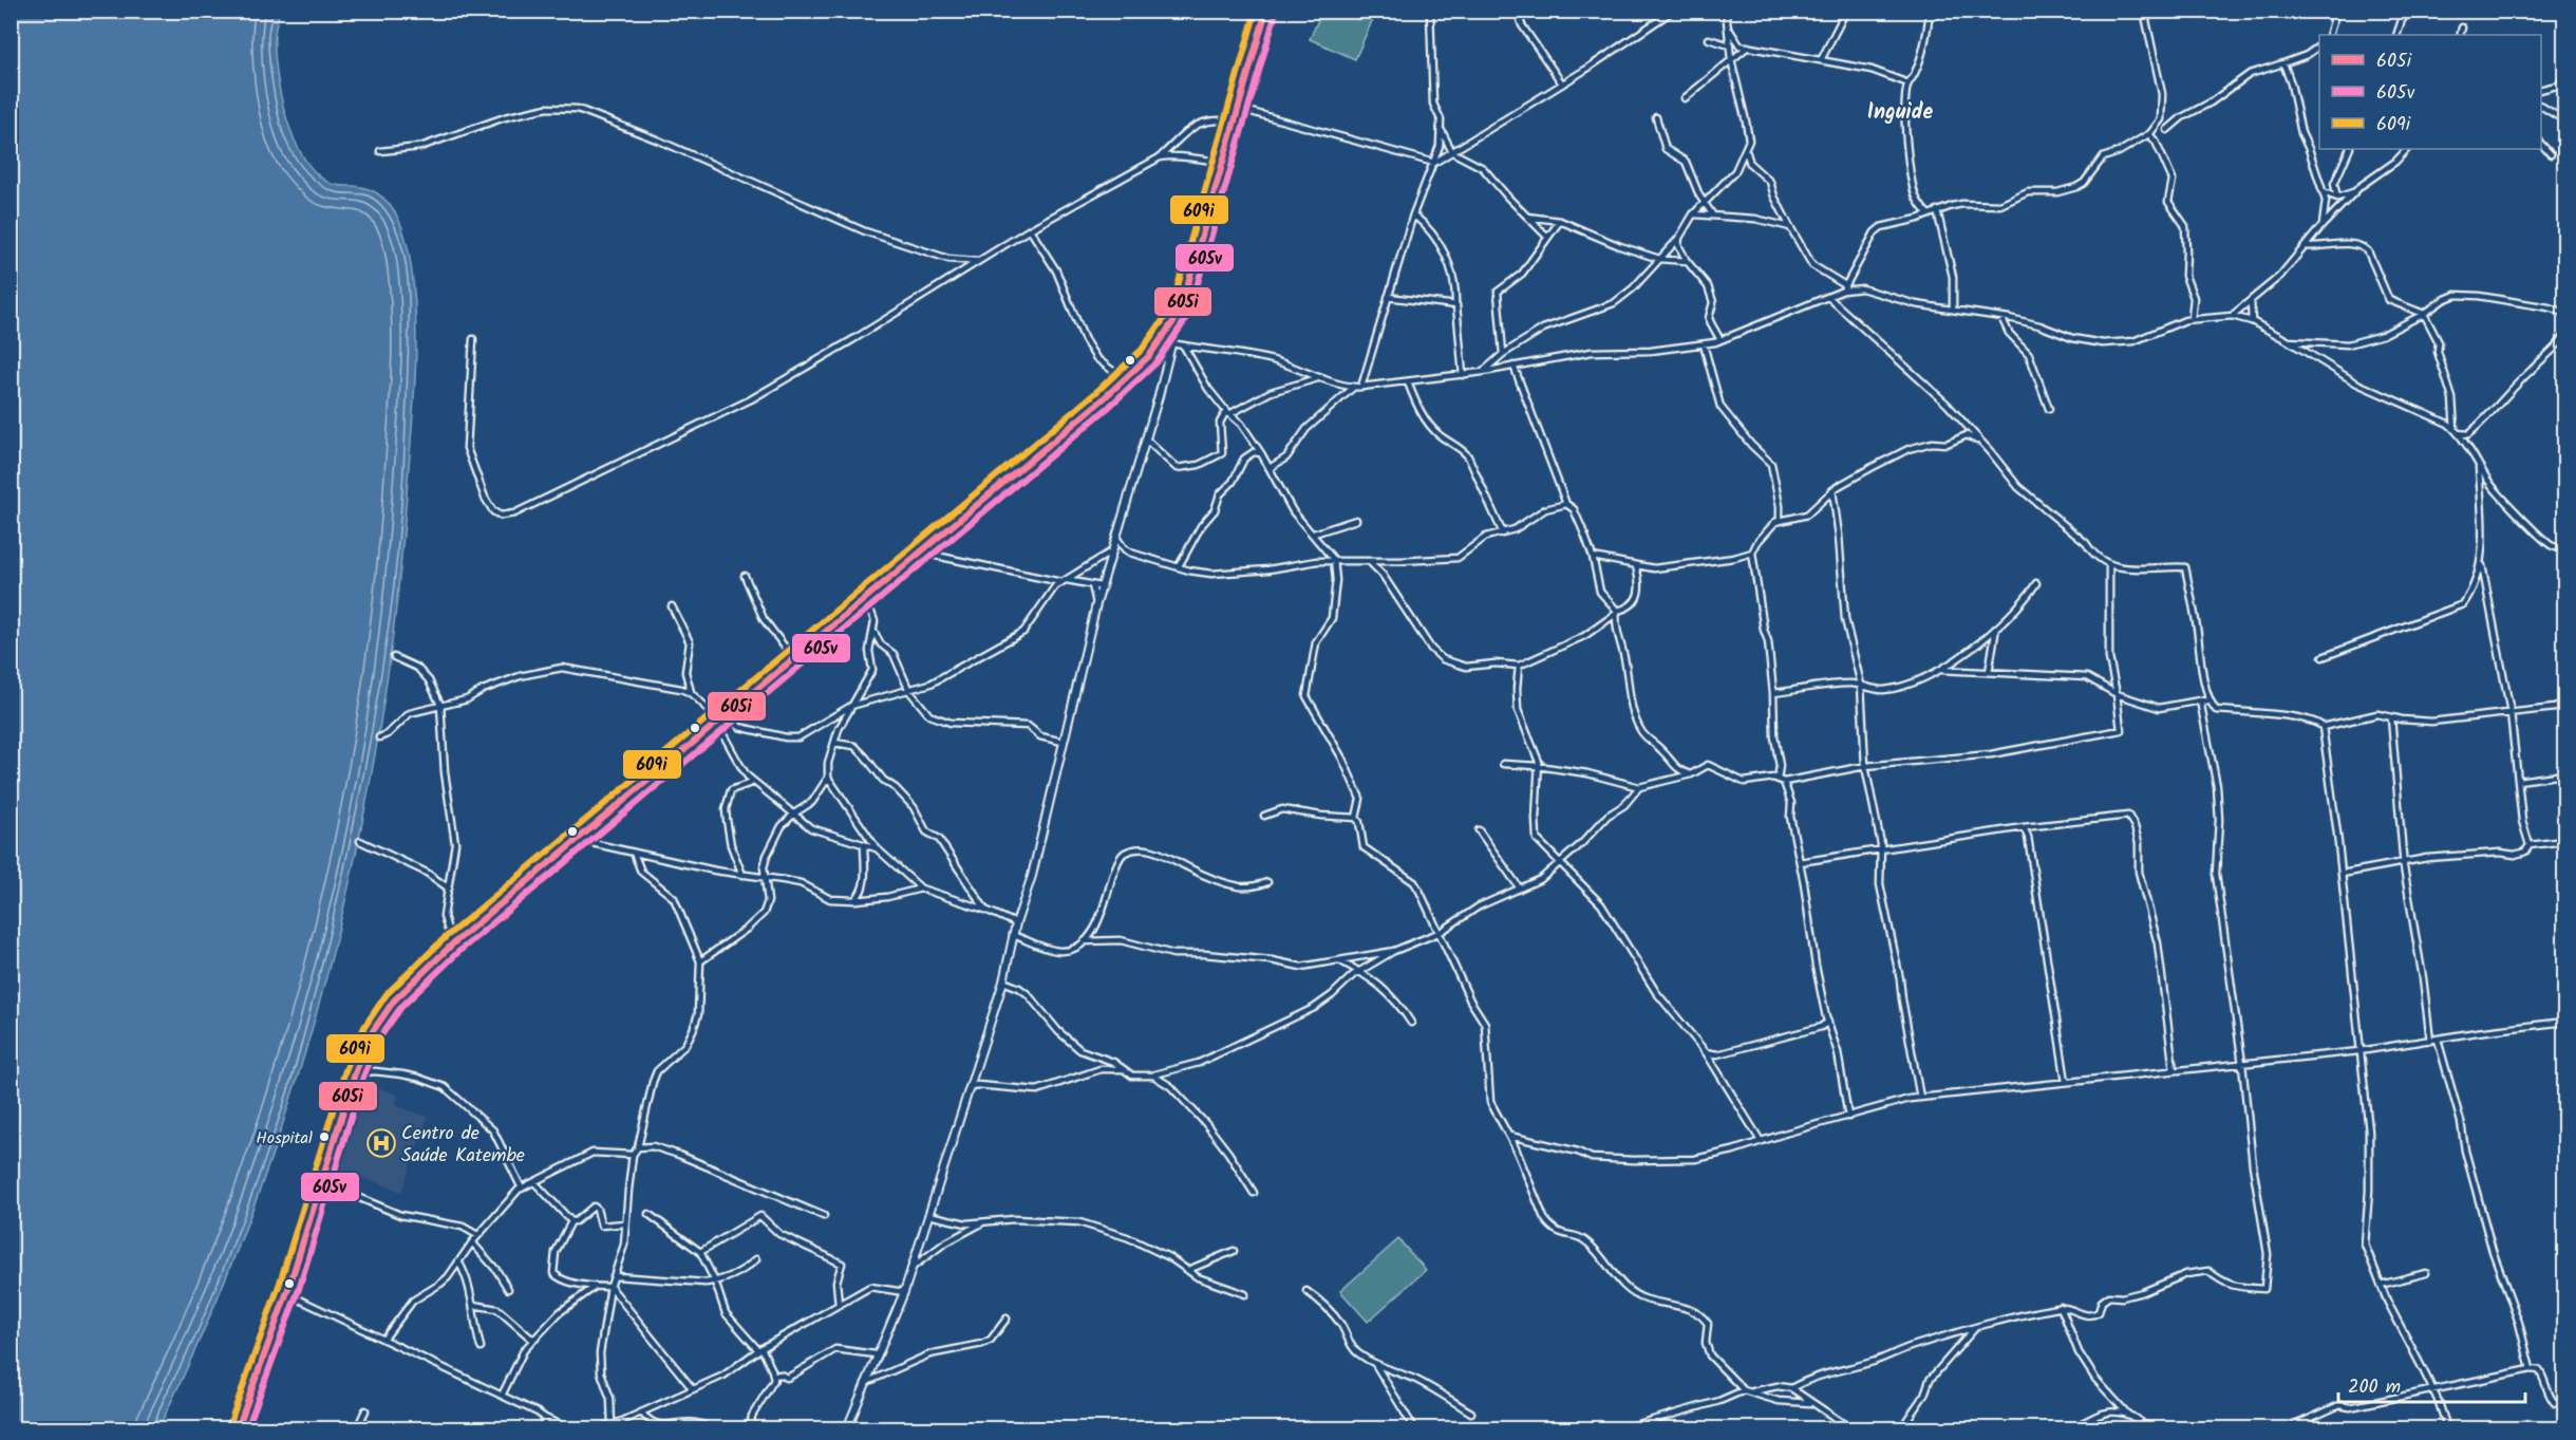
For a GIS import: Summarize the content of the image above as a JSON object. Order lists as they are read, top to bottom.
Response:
{
  "districts": ["Inguide"],
  "places": {
    "other": ["Hospital"],
    "hospital": ["Centro de Saúde Katembe"]
  },
  "lines": ["transit line 605i", "transit line 609i", "transit line 605v"],
  "legend": ["605i", "605v", "609i"],
  "scale_bar": "200 m"
}
